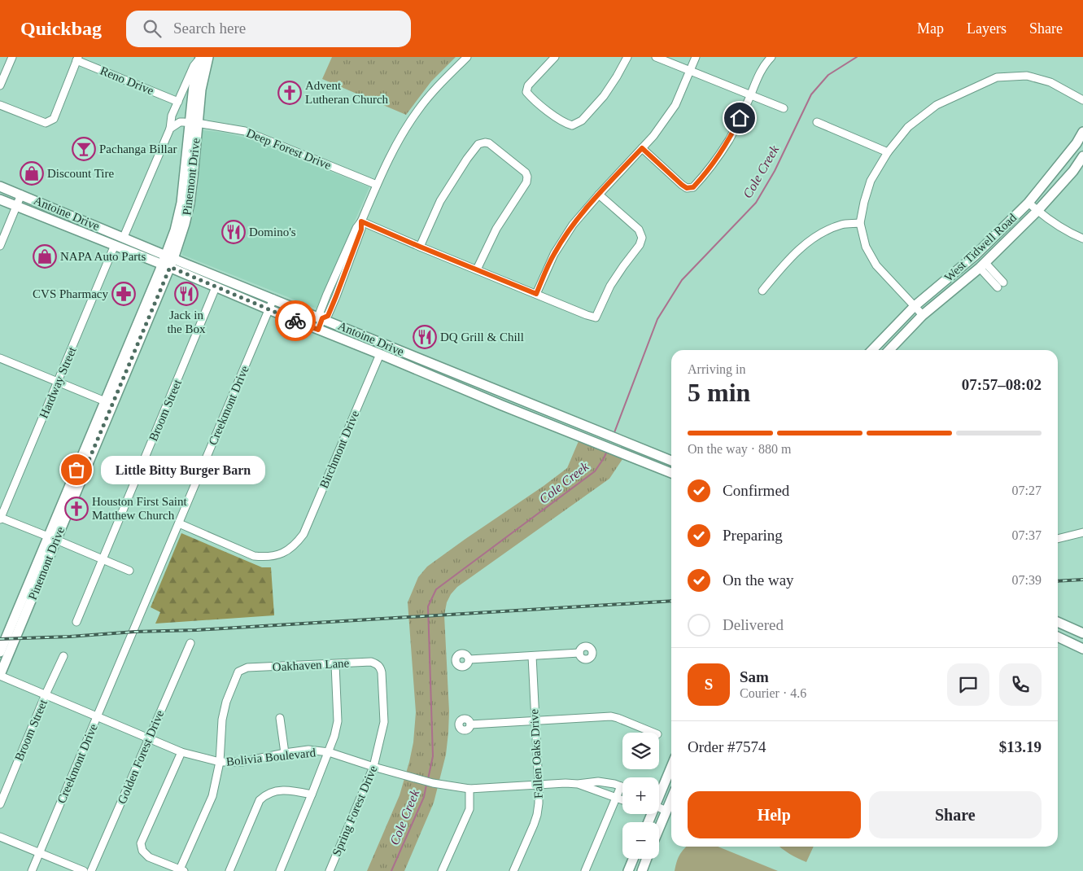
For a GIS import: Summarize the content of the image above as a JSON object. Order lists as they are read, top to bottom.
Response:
{
  "streets": {
    "main road": ["Pinemont Drive", "Antoine Drive", "West Tidwell Road"],
    "street": [
      "Reno Drive",
      "Deep Forest Drive",
      "Hardway Street",
      "Creekmont Drive",
      "Broom Street",
      "Birchmont Drive",
      "Oakhaven Lane",
      "Fallen Oaks Drive",
      "Golden Forest Drive",
      "Bolivia Boulevard",
      "Spring Forest Drive"
    ]
  },
  "crossings": [
    ["Deep Forest Drive", "Pinemont Drive"],
    ["Pinemont Drive", "Antoine Drive"],
    ["Pinemont Drive", "Bolivia Boulevard"],
    ["Antoine Drive", "Hardway Street"],
    ["Antoine Drive", "Creekmont Drive"],
    ["Antoine Drive", "Broom Street"],
    ["Antoine Drive", "Birchmont Drive"],
    ["Creekmont Drive", "Birchmont Drive"],
    ["Creekmont Drive", "Bolivia Boulevard"],
    ["Broom Street", "Bolivia Boulevard"],
    ["Oakhaven Lane", "Bolivia Boulevard"],
    ["Oakhaven Lane", "Spring Forest Drive"],
    ["Fallen Oaks Drive", "Bolivia Boulevard"],
    ["Golden Forest Drive", "Bolivia Boulevard"],
    ["Bolivia Boulevard", "Spring Forest Drive"]
  ],
  "water": ["Cole Creek"],
  "places": {
    "church": ["Advent Lutheran Church", "Houston First Saint Matthew Church"],
    "bar": ["Pachanga Billar"],
    "shop": ["Discount Tire", "NAPA Auto Parts"],
    "restaurant": ["Domino's", "Jack in the Box", "DQ Grill & Chill"],
    "pharmacy": ["CVS Pharmacy"],
    "other": ["Little Bitty Burger Barn"]
  },
  "page": {
    "header": "Quickbag",
    "search": "Search here",
    "nav": ["Map", "Layers", "Share"],
    "heading": ["5 min", "Arriving in", "07:57–08:02"],
    "panel": [
      "Sam",
      "Courier · 4.6",
      "Order #7574",
      "$13.19"
    ],
    "bar": "On the way · 880 m",
    "bubble": "Little Bitty Burger Barn",
    "list": [
      ["Confirmed", "07:27"],
      ["Preparing", "07:37"],
      ["On the way", "07:39"],
      "Delivered"
    ],
    "round": "S",
    "map_buttons": ["+", "−"],
    "buttons": ["Help", "Share"]
  }
}
